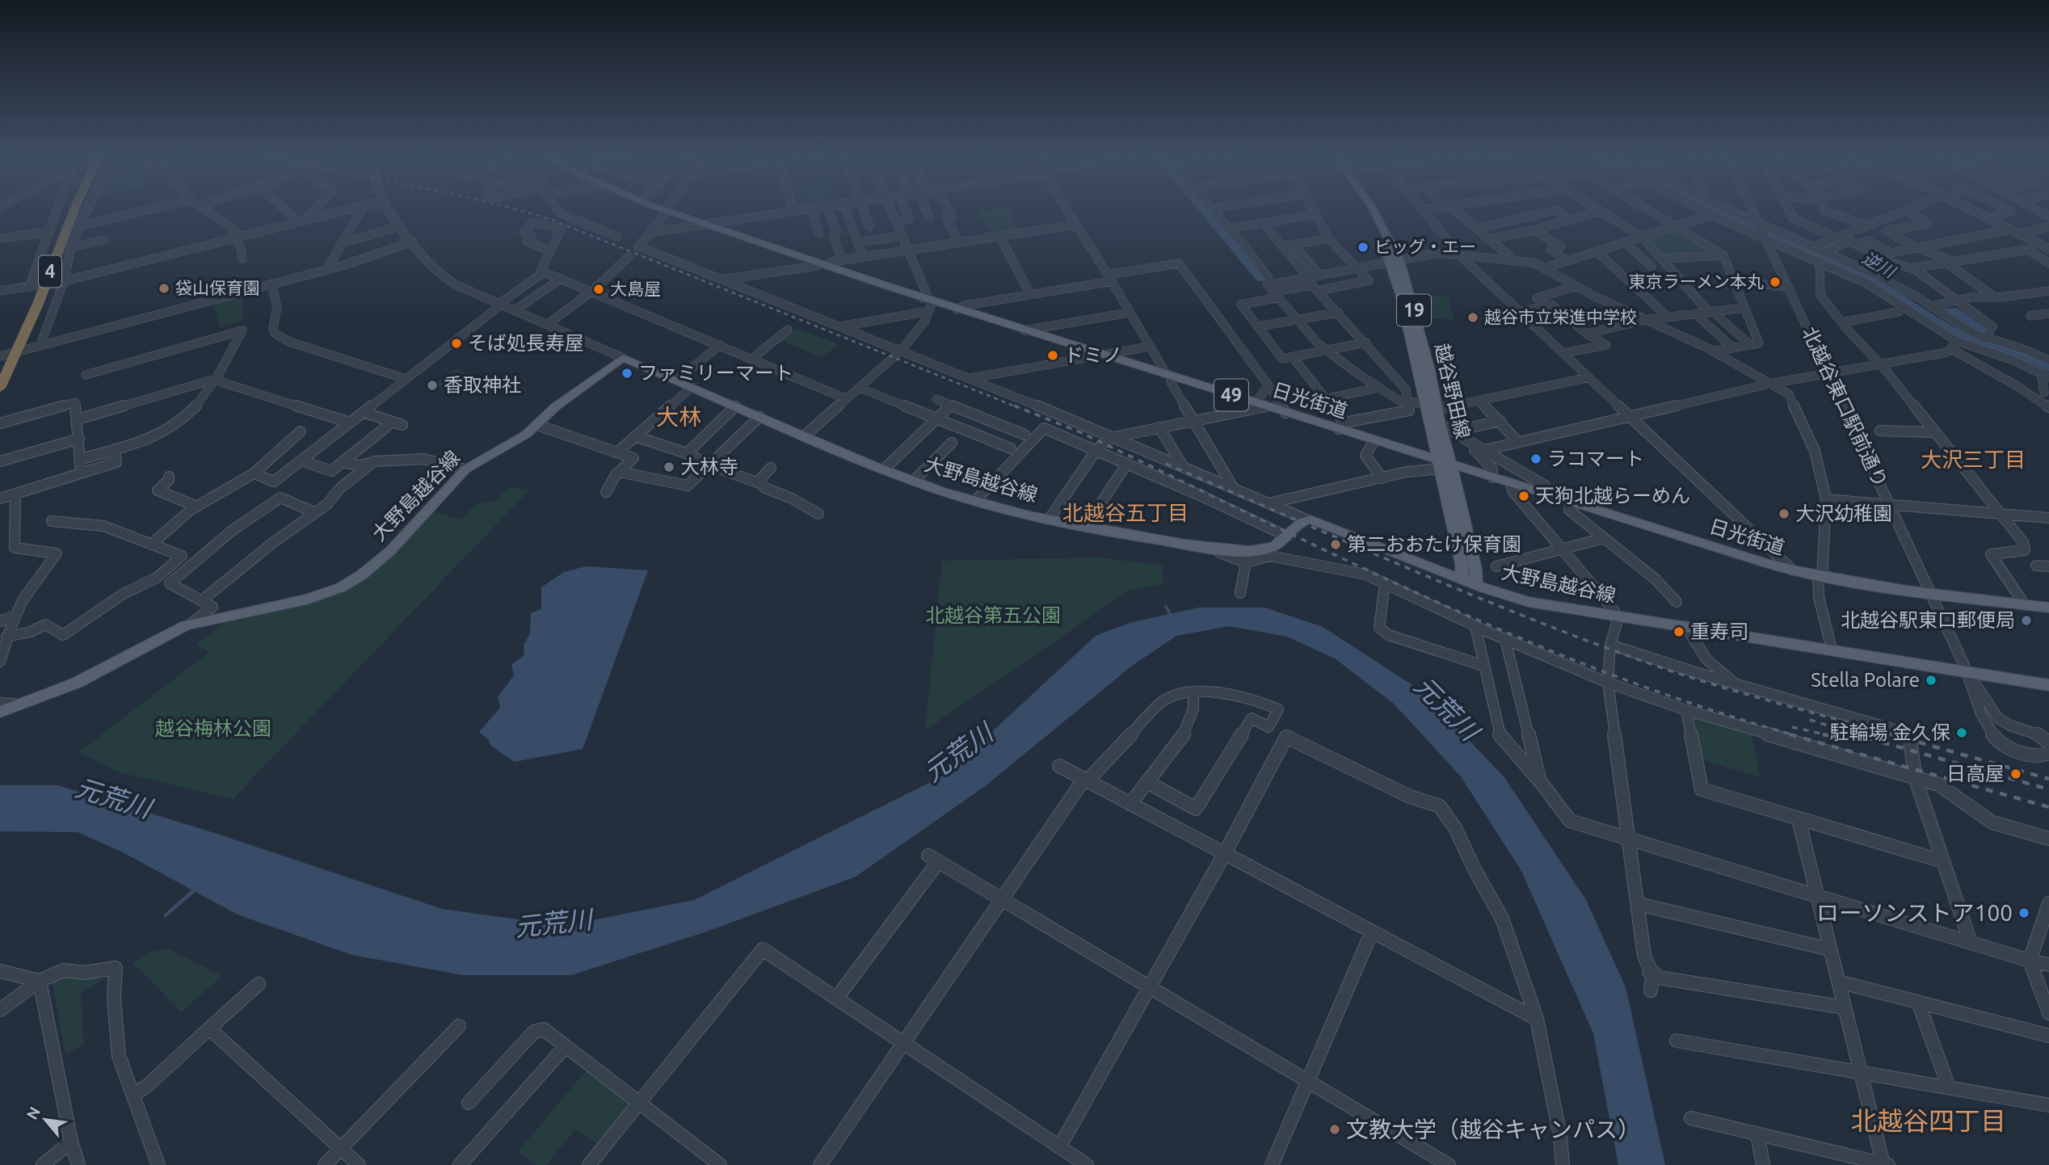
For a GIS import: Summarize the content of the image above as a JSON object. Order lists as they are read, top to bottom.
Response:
{
  "streets": {
    "highway": ["4"],
    "main road": [
      "19",
      "越谷野田線",
      "49",
      "日光街道",
      "大野島越谷線"
    ],
    "street": ["北越谷東口駅前通り"]
  },
  "crossings": [
    ["越谷野田線", "日光街道"],
    ["越谷野田線", "大野島越谷線"],
    ["日光街道", "北越谷東口駅前通り"],
    ["北越谷東口駅前通り", "大野島越谷線"]
  ],
  "districts": [
    "大林",
    "大沢三丁目",
    "北越谷五丁目",
    "北越谷四丁目"
  ],
  "water": ["逆川", "元荒川"],
  "parks": ["北越谷第五公園", "越谷梅林公園"],
  "places": [
    "ビッグ・エー",
    "東京ラーメン本丸",
    "袋山保育園",
    "大島屋",
    "越谷市立栄進中学校",
    "そば処長寿屋",
    "ドミノ",
    "ファミリーマート",
    "香取神社",
    "ラコマート",
    "大林寺",
    "天狗北越らーめん",
    "大沢幼稚園",
    "第二おおたけ保育園",
    "北越谷駅東口郵便局",
    "重寿司",
    "Stella Polare",
    "駐輪場 金久保",
    "日高屋",
    "ローソンストア100",
    "文教大学（越谷キャンパス）"
  ],
  "north": "top left"
}
